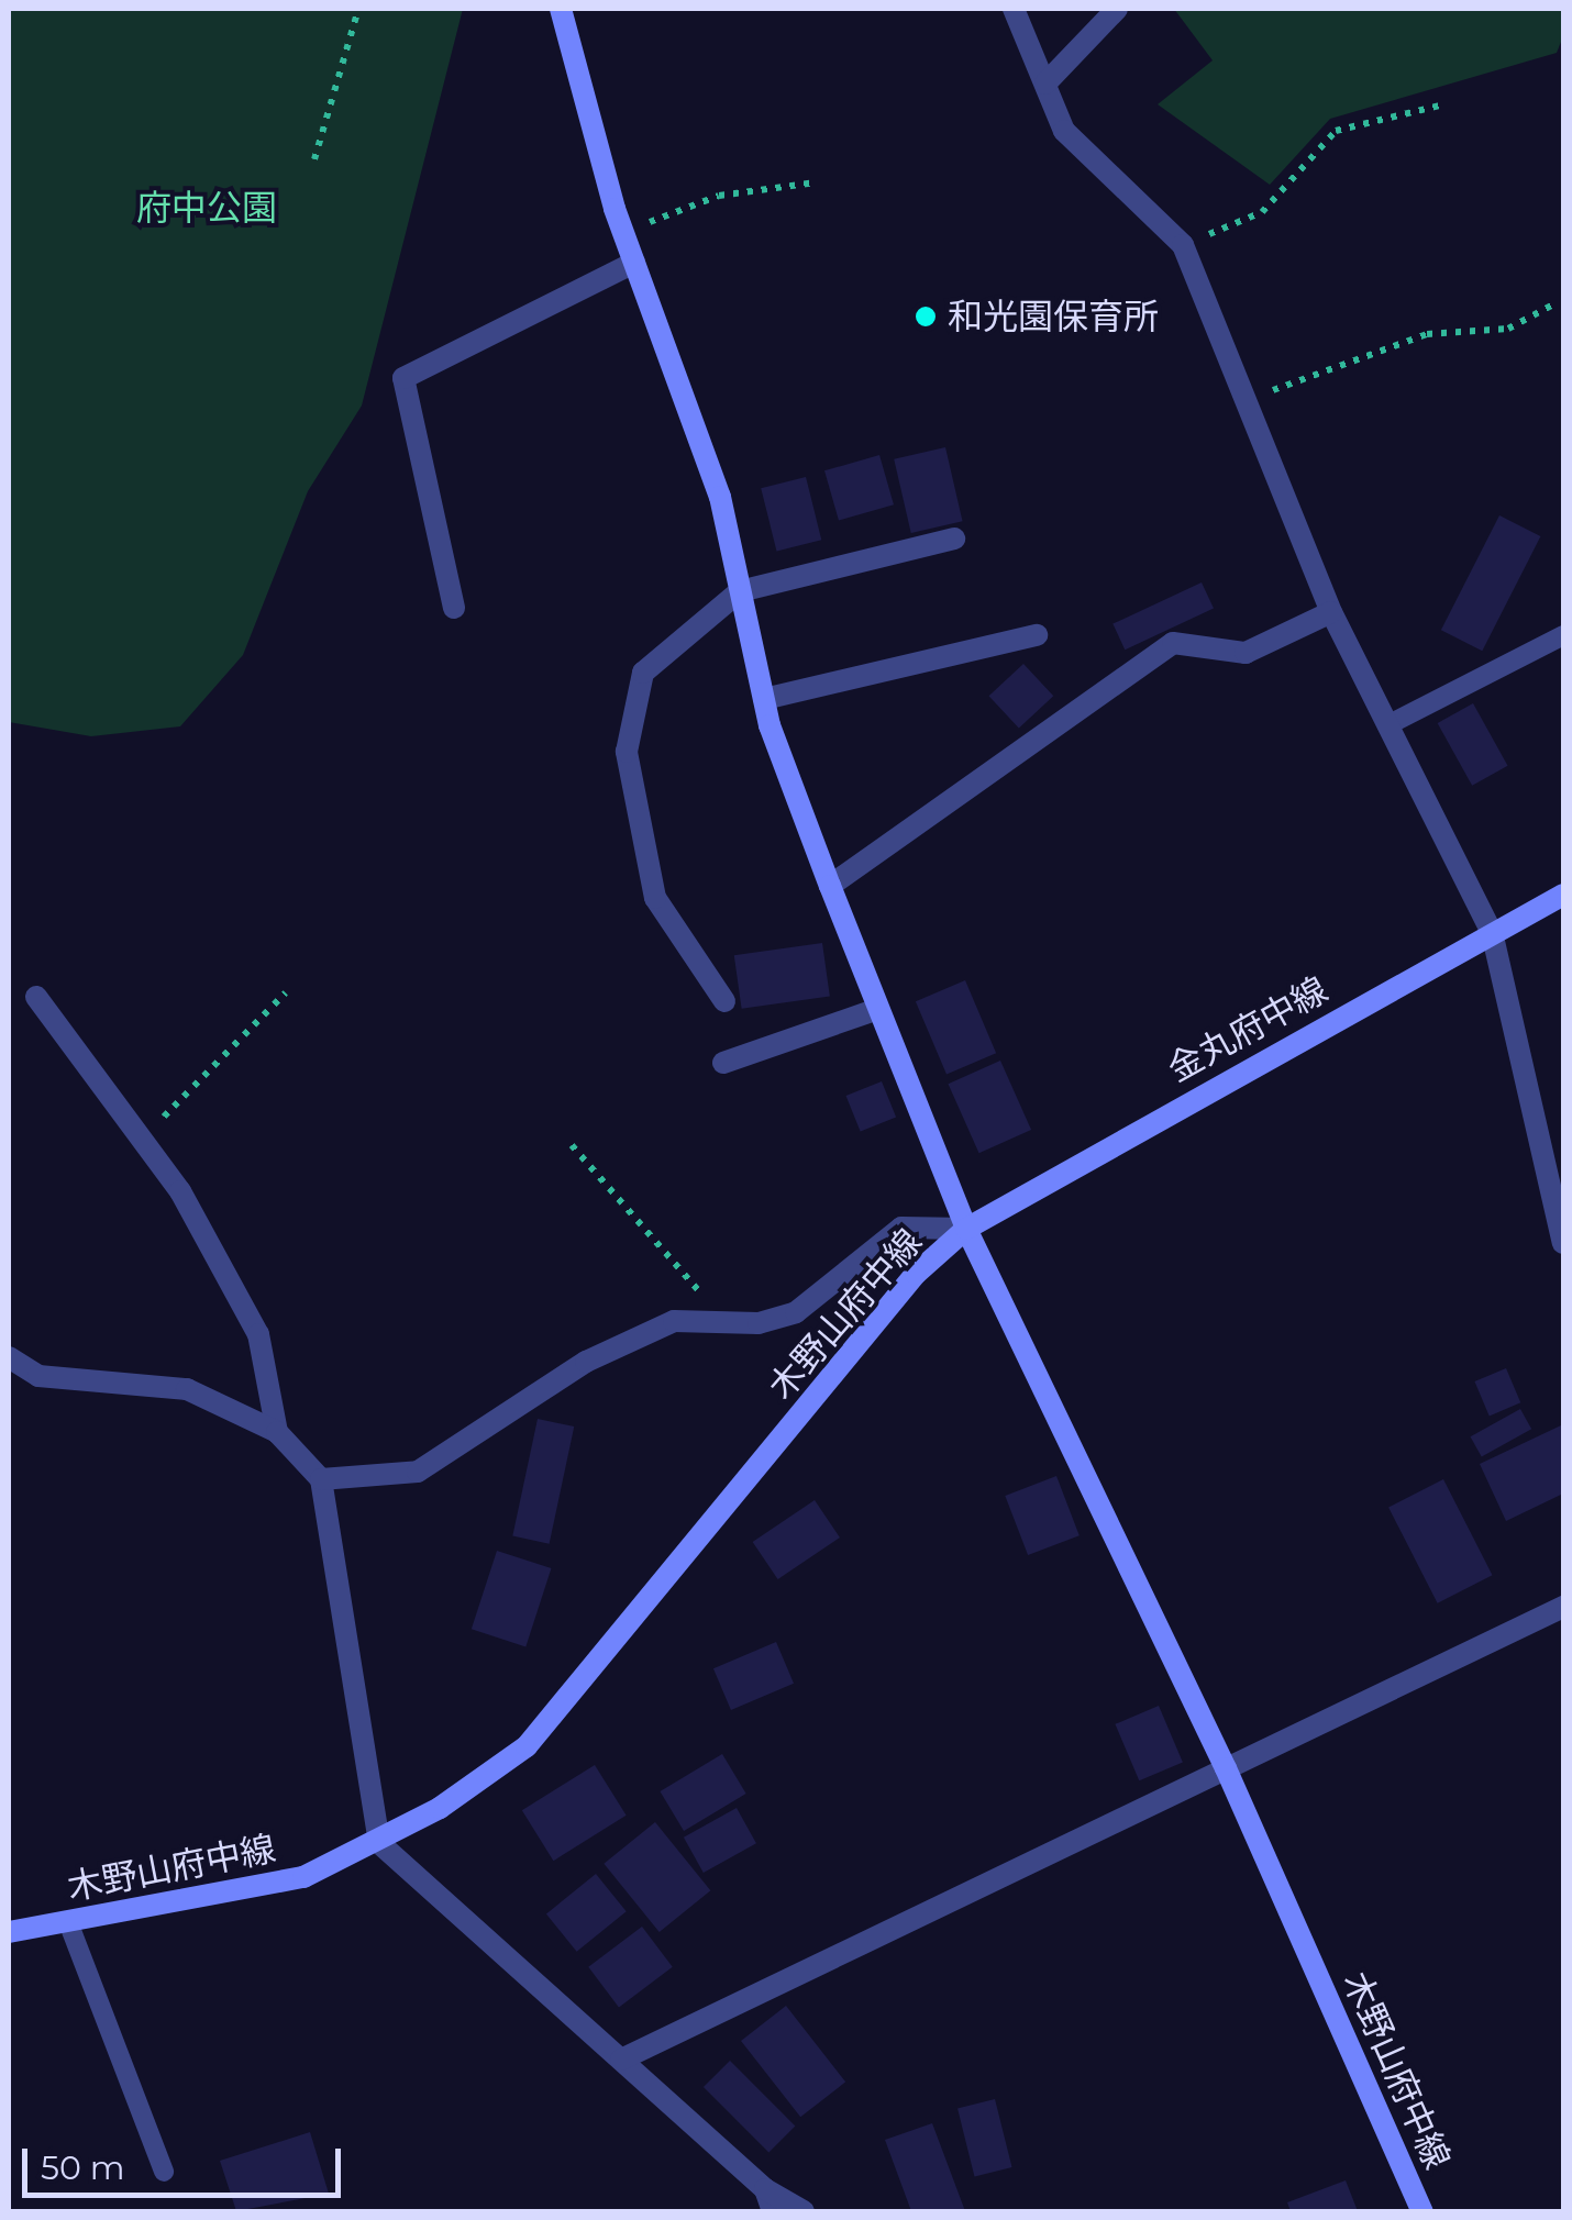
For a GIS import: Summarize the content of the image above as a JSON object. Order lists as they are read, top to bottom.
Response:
{
  "streets": {
    "main road": ["金丸府中線", "木野山府中線"]
  },
  "crossings": [
    ["金丸府中線", "木野山府中線"]
  ],
  "parks": ["府中公園"],
  "places": ["和光園保育所"],
  "scale_bar": "50 m"
}
